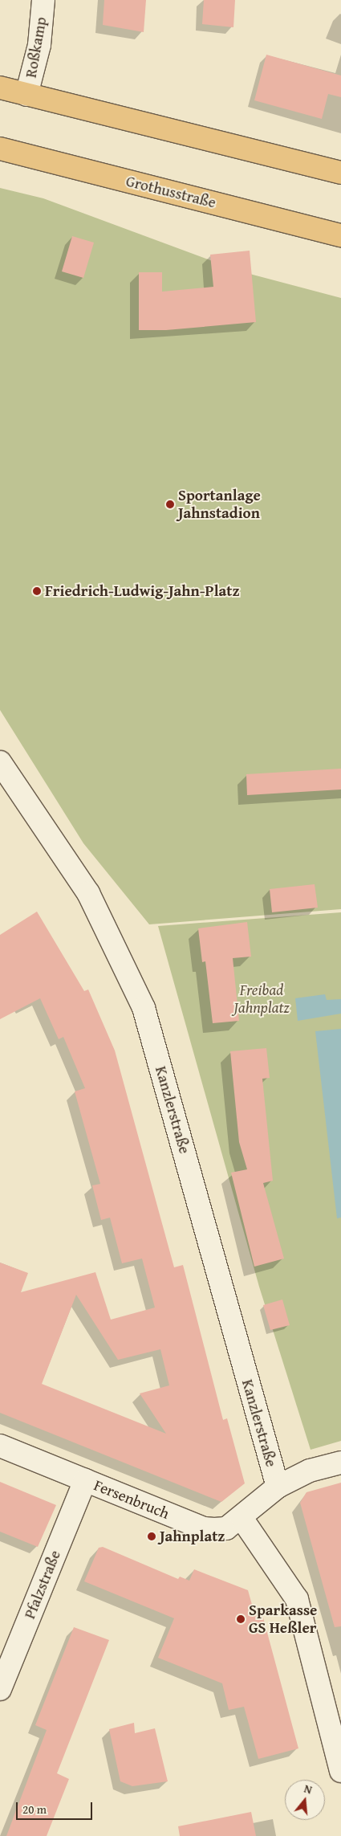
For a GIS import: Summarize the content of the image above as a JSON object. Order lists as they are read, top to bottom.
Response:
{
  "streets": {
    "main road": ["Grothusstraße"],
    "street": [
      "Roßkamp",
      "Kanzlerstraße",
      "Fersenbruch",
      "Pfalzstraße"
    ]
  },
  "crossings": [
    ["Kanzlerstraße", "Fersenbruch"],
    ["Fersenbruch", "Pfalzstraße"]
  ],
  "parks": ["Freibad Jahnplatz"],
  "places": [
    "Sportanlage Jahnstadion",
    "Friedrich-Ludwig-Jahn-Platz",
    "Jahnplatz",
    "Sparkasse GS Heßler"
  ],
  "scale_bar": "20 m",
  "north": "top"
}
